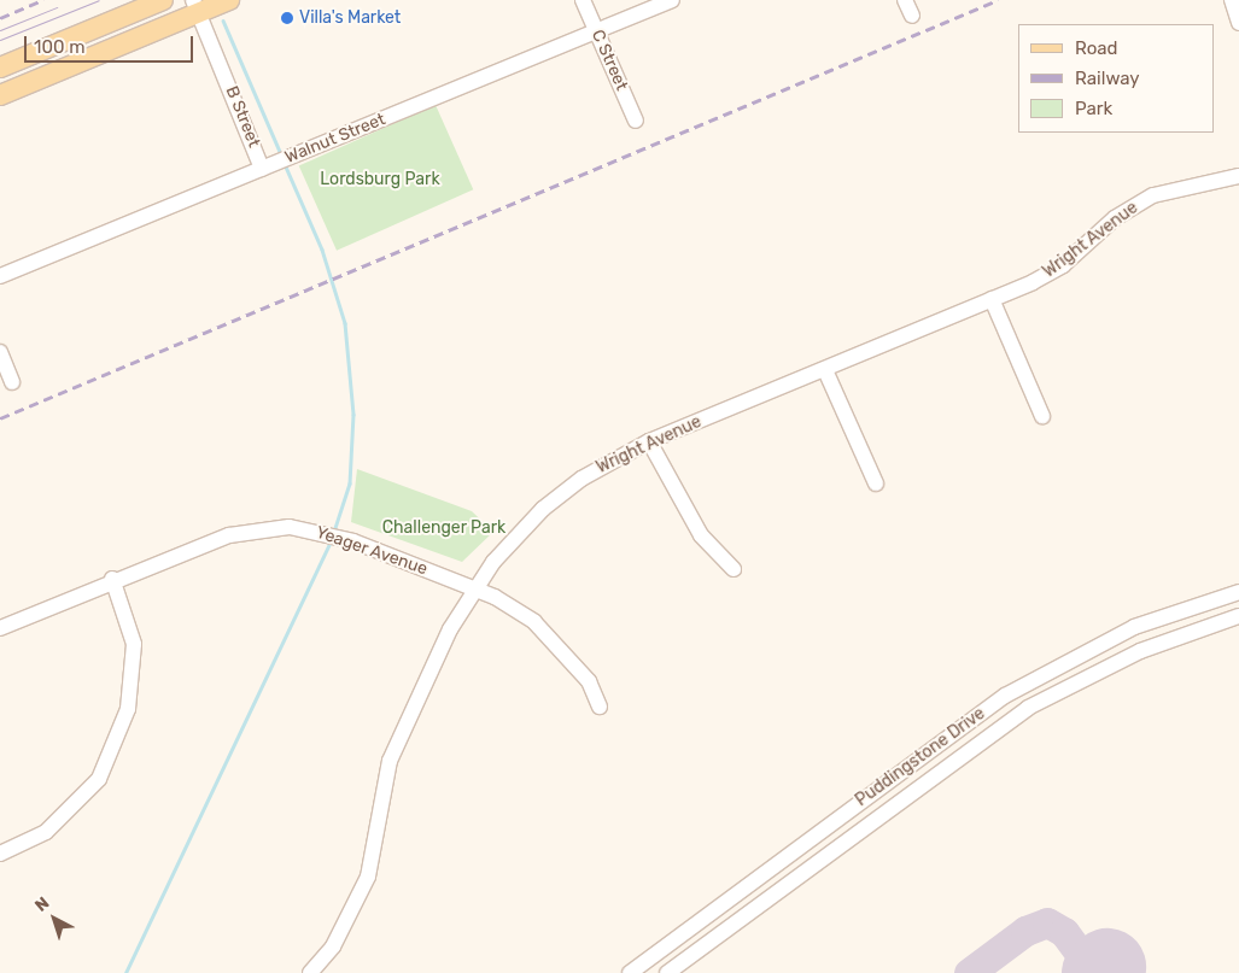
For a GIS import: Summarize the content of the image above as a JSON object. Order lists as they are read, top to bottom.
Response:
{
  "streets": {
    "street": [
      "C Street",
      "B Street",
      "Walnut Street",
      "Wright Avenue",
      "Yeager Avenue",
      "Puddingstone Drive"
    ]
  },
  "crossings": [
    ["C Street", "Walnut Street"],
    ["B Street", "Walnut Street"],
    ["Wright Avenue", "Yeager Avenue"]
  ],
  "parks": ["Lordsburg Park", "Challenger Park"],
  "places": ["Villa's Market"],
  "legend": ["Road", "Railway", "Park"],
  "scale_bar": "100 m",
  "north": "top left"
}
